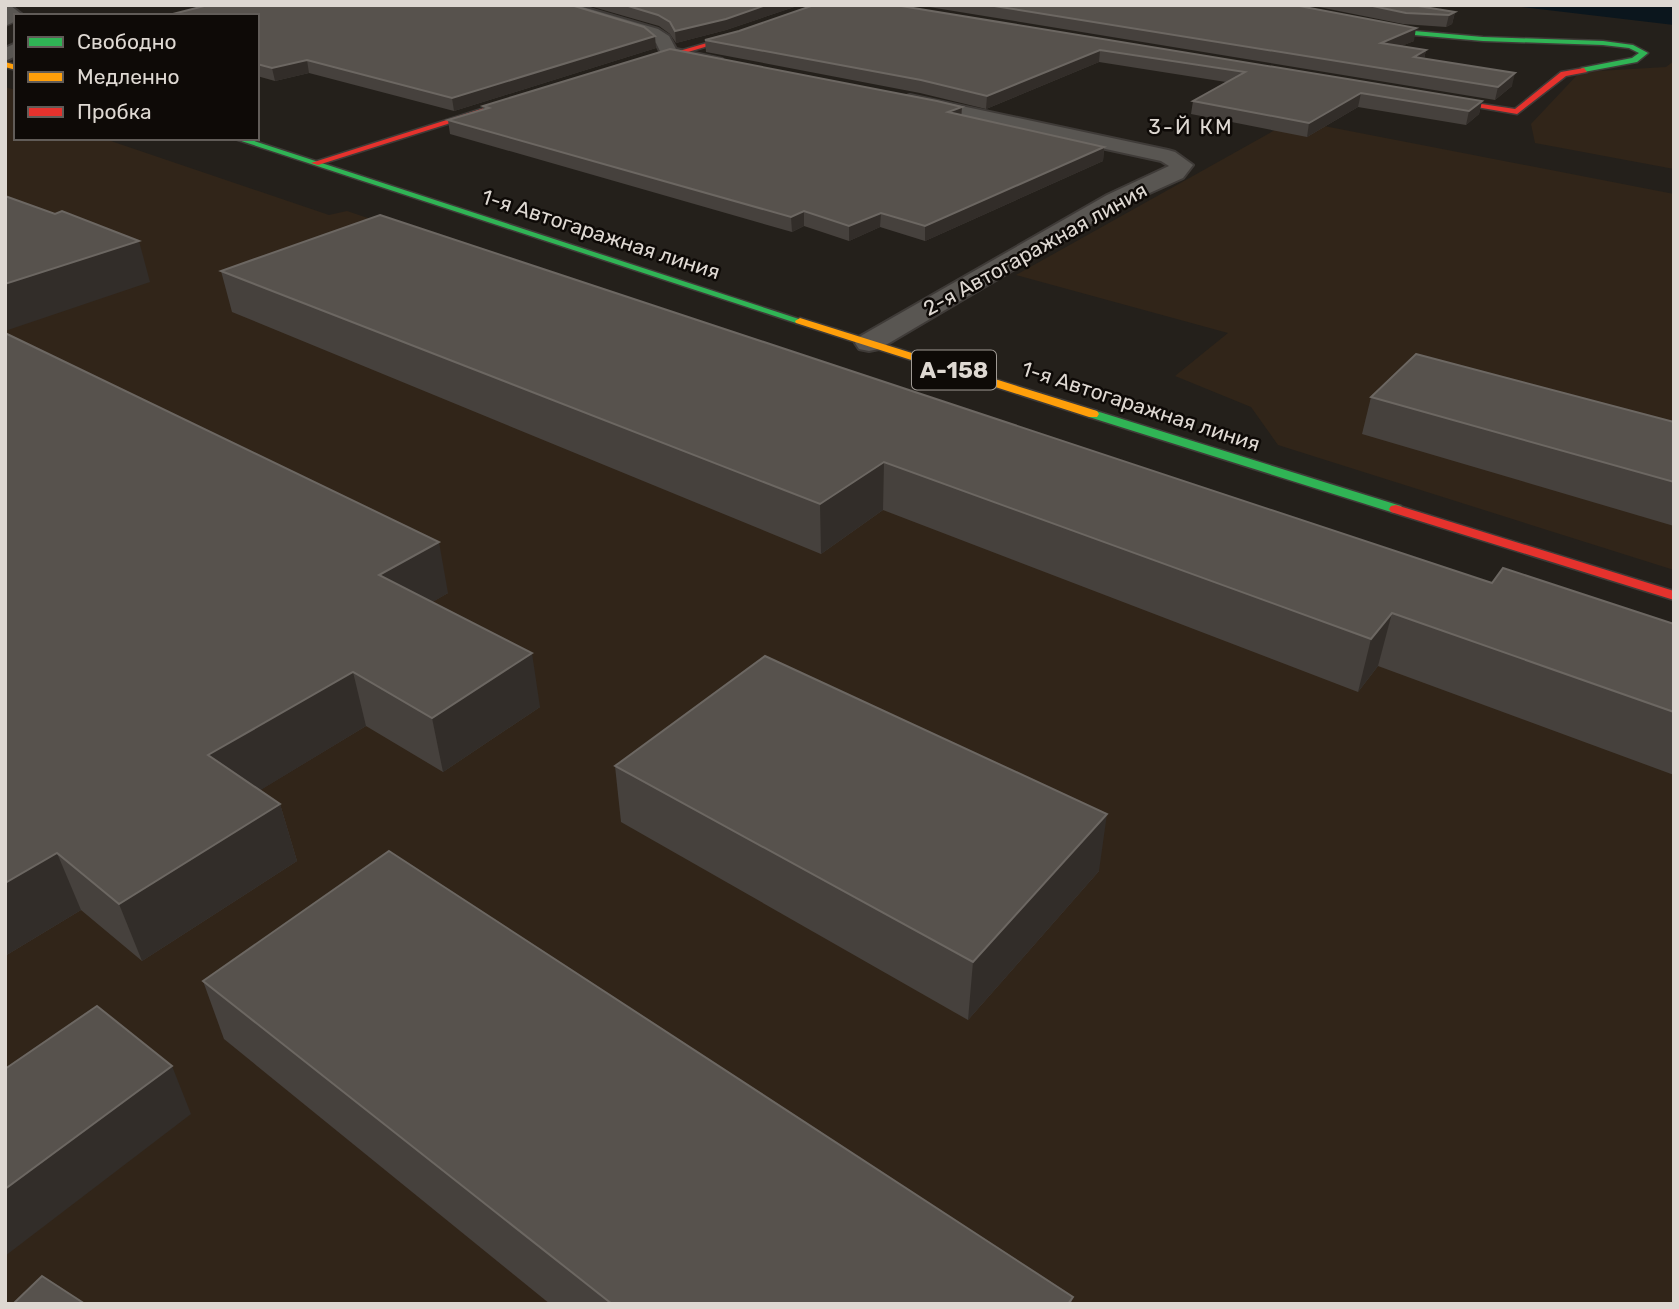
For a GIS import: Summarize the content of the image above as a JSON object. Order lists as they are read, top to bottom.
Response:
{
  "streets": {
    "street": ["1-я Автогаражная линия", "2-я Автогаражная линия", "А-158"]
  },
  "crossings": [
    ["1-я Автогаражная линия", "2-я Автогаражная линия"]
  ],
  "districts": ["3-Й КМ"],
  "legend": ["Свободно", "Медленно", "Пробка"]
}
